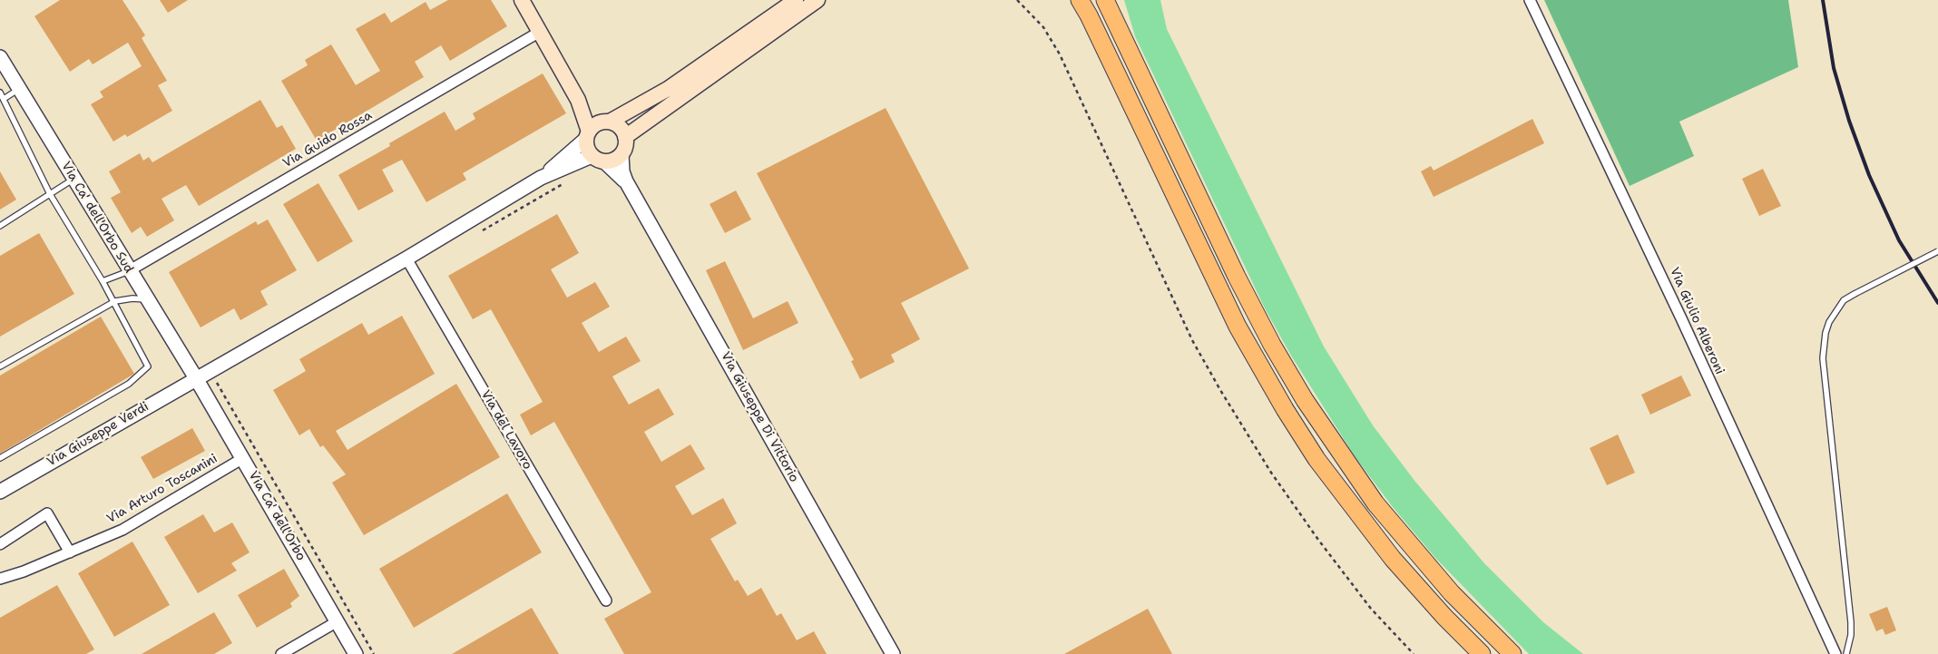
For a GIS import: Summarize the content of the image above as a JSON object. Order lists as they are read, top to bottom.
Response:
{
  "streets": {
    "street": [
      "Via Guido Rossa",
      "Via Ca' dell'Orbo Sud",
      "Via Giulio Alberoni",
      "Via Giuseppe Di Vittorio",
      "Via del Lavoro",
      "Via Giuseppe Verdi",
      "Via Arturo Toscanini",
      "Via Ca' dell'Orbo"
    ]
  },
  "crossings": [
    ["Via Guido Rossa", "Via Ca' dell'Orbo Sud"],
    ["Via Ca' dell'Orbo Sud", "Via Giuseppe Verdi"],
    ["Via Ca' dell'Orbo Sud", "Via Ca' dell'Orbo"],
    ["Via Giuseppe Verdi", "Via Ca' dell'Orbo"],
    ["Via Arturo Toscanini", "Via Ca' dell'Orbo"]
  ]
}
